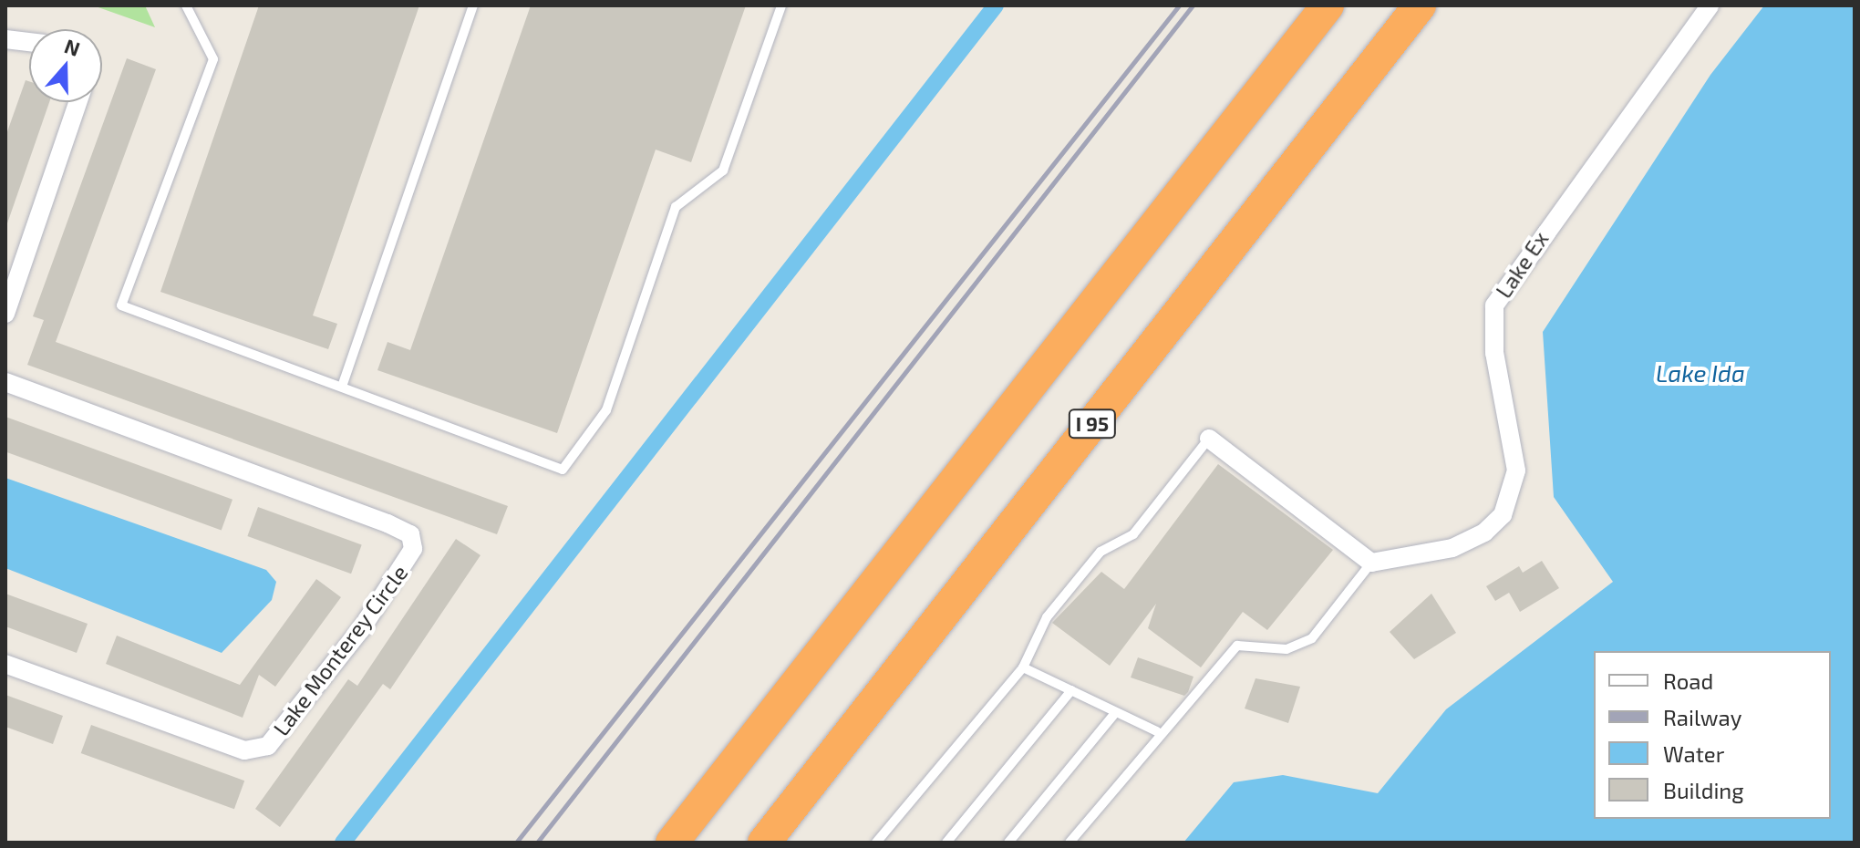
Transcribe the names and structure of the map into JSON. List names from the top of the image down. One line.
{"streets":{"highway":["I 95"],"street":["Lake Ex","Lake Monterey Circle"]},"water":["Lake Ida"],"legend":["Road","Railway","Water","Building"],"north":"top"}
